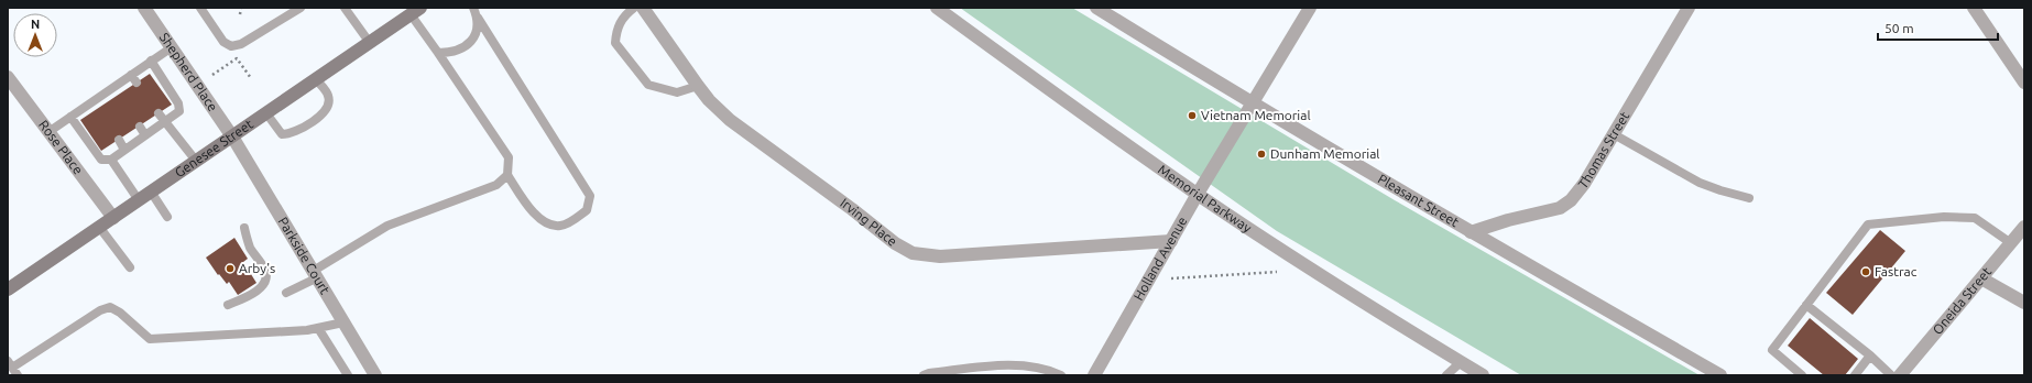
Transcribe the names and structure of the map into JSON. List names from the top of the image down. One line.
{"streets":{"main road":["Genesee Street"],"street":["Shepherd Place","Rose Place","Thomas Street","Memorial Parkway","Pleasant Street","Irving Place","Parkside Court","Holland Avenue","Oneida Street"]},"crossings":[["Shepherd Place","Genesee Street"],["Shepherd Place","Parkside Court"],["Rose Place","Genesee Street"],["Genesee Street","Parkside Court"],["Thomas Street","Pleasant Street"],["Memorial Parkway","Holland Avenue"],["Pleasant Street","Holland Avenue"],["Irving Place","Holland Avenue"]],"places":["Vietnam Memorial","Dunham Memorial","Arby's","Fastrac"],"scale_bar":"50 m","north":"top"}
